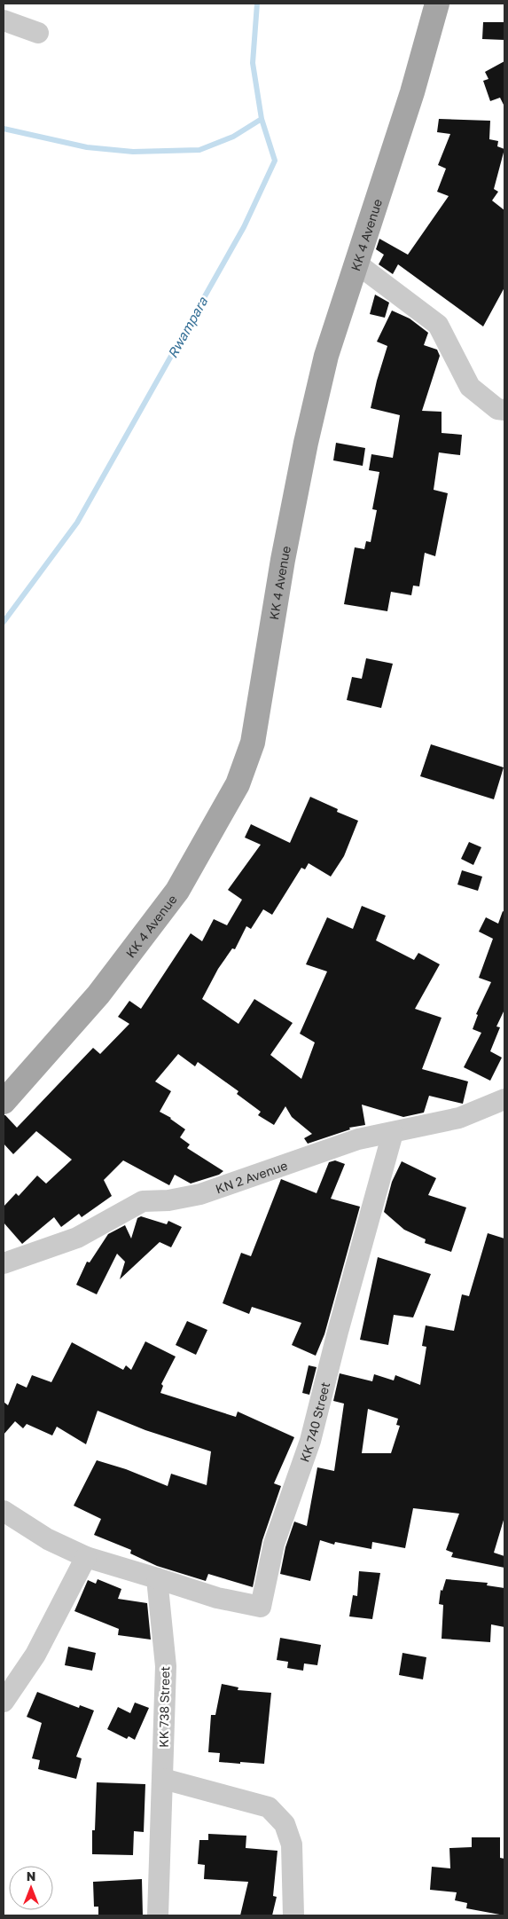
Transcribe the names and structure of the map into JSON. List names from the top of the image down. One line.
{"streets":{"main road":["KK 4 Avenue"],"street":["KN 2 Avenue","KK 740 Street","KK 738 Street"]},"crossings":[["KN 2 Avenue","KK 740 Street"],["KK 740 Street","KK 738 Street"]],"water":["Rwampara"],"north":"top"}
